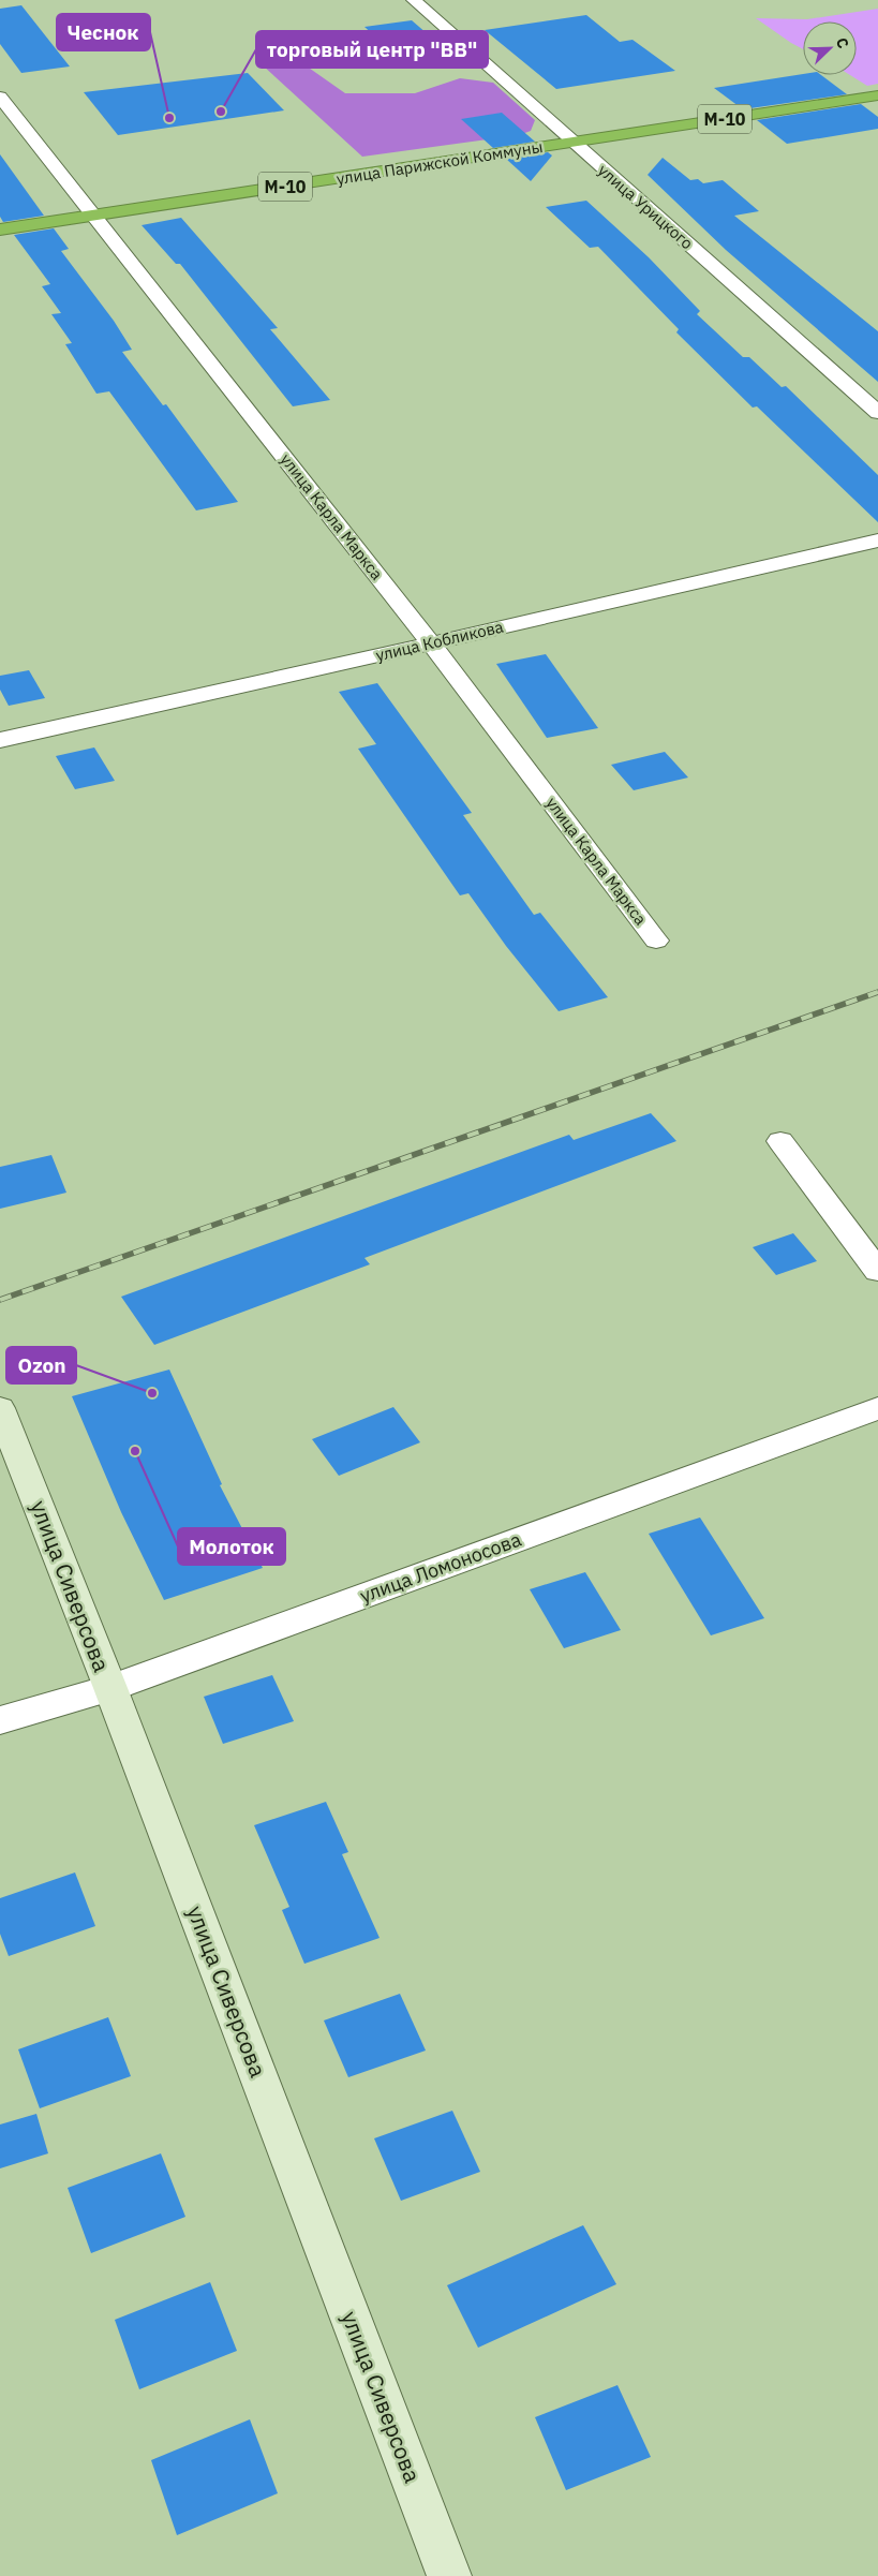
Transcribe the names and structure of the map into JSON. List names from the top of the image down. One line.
{"streets":{"highway":["М-10","улица Парижской Коммуны"],"street":["улица Урицкого","улица Карла Маркса","улица Кобликова","улица Ломоносова","улица Сиверсова"]},"crossings":[["улица Парижской Коммуны","улица Урицкого"],["улица Парижской Коммуны","улица Карла Маркса"],["улица Карла Маркса","улица Кобликова"],["улица Ломоносова","улица Сиверсова"]],"places":["торговый центр \"ВВ\"","Чеснок","Ozon","Молоток"],"north":"top right"}
